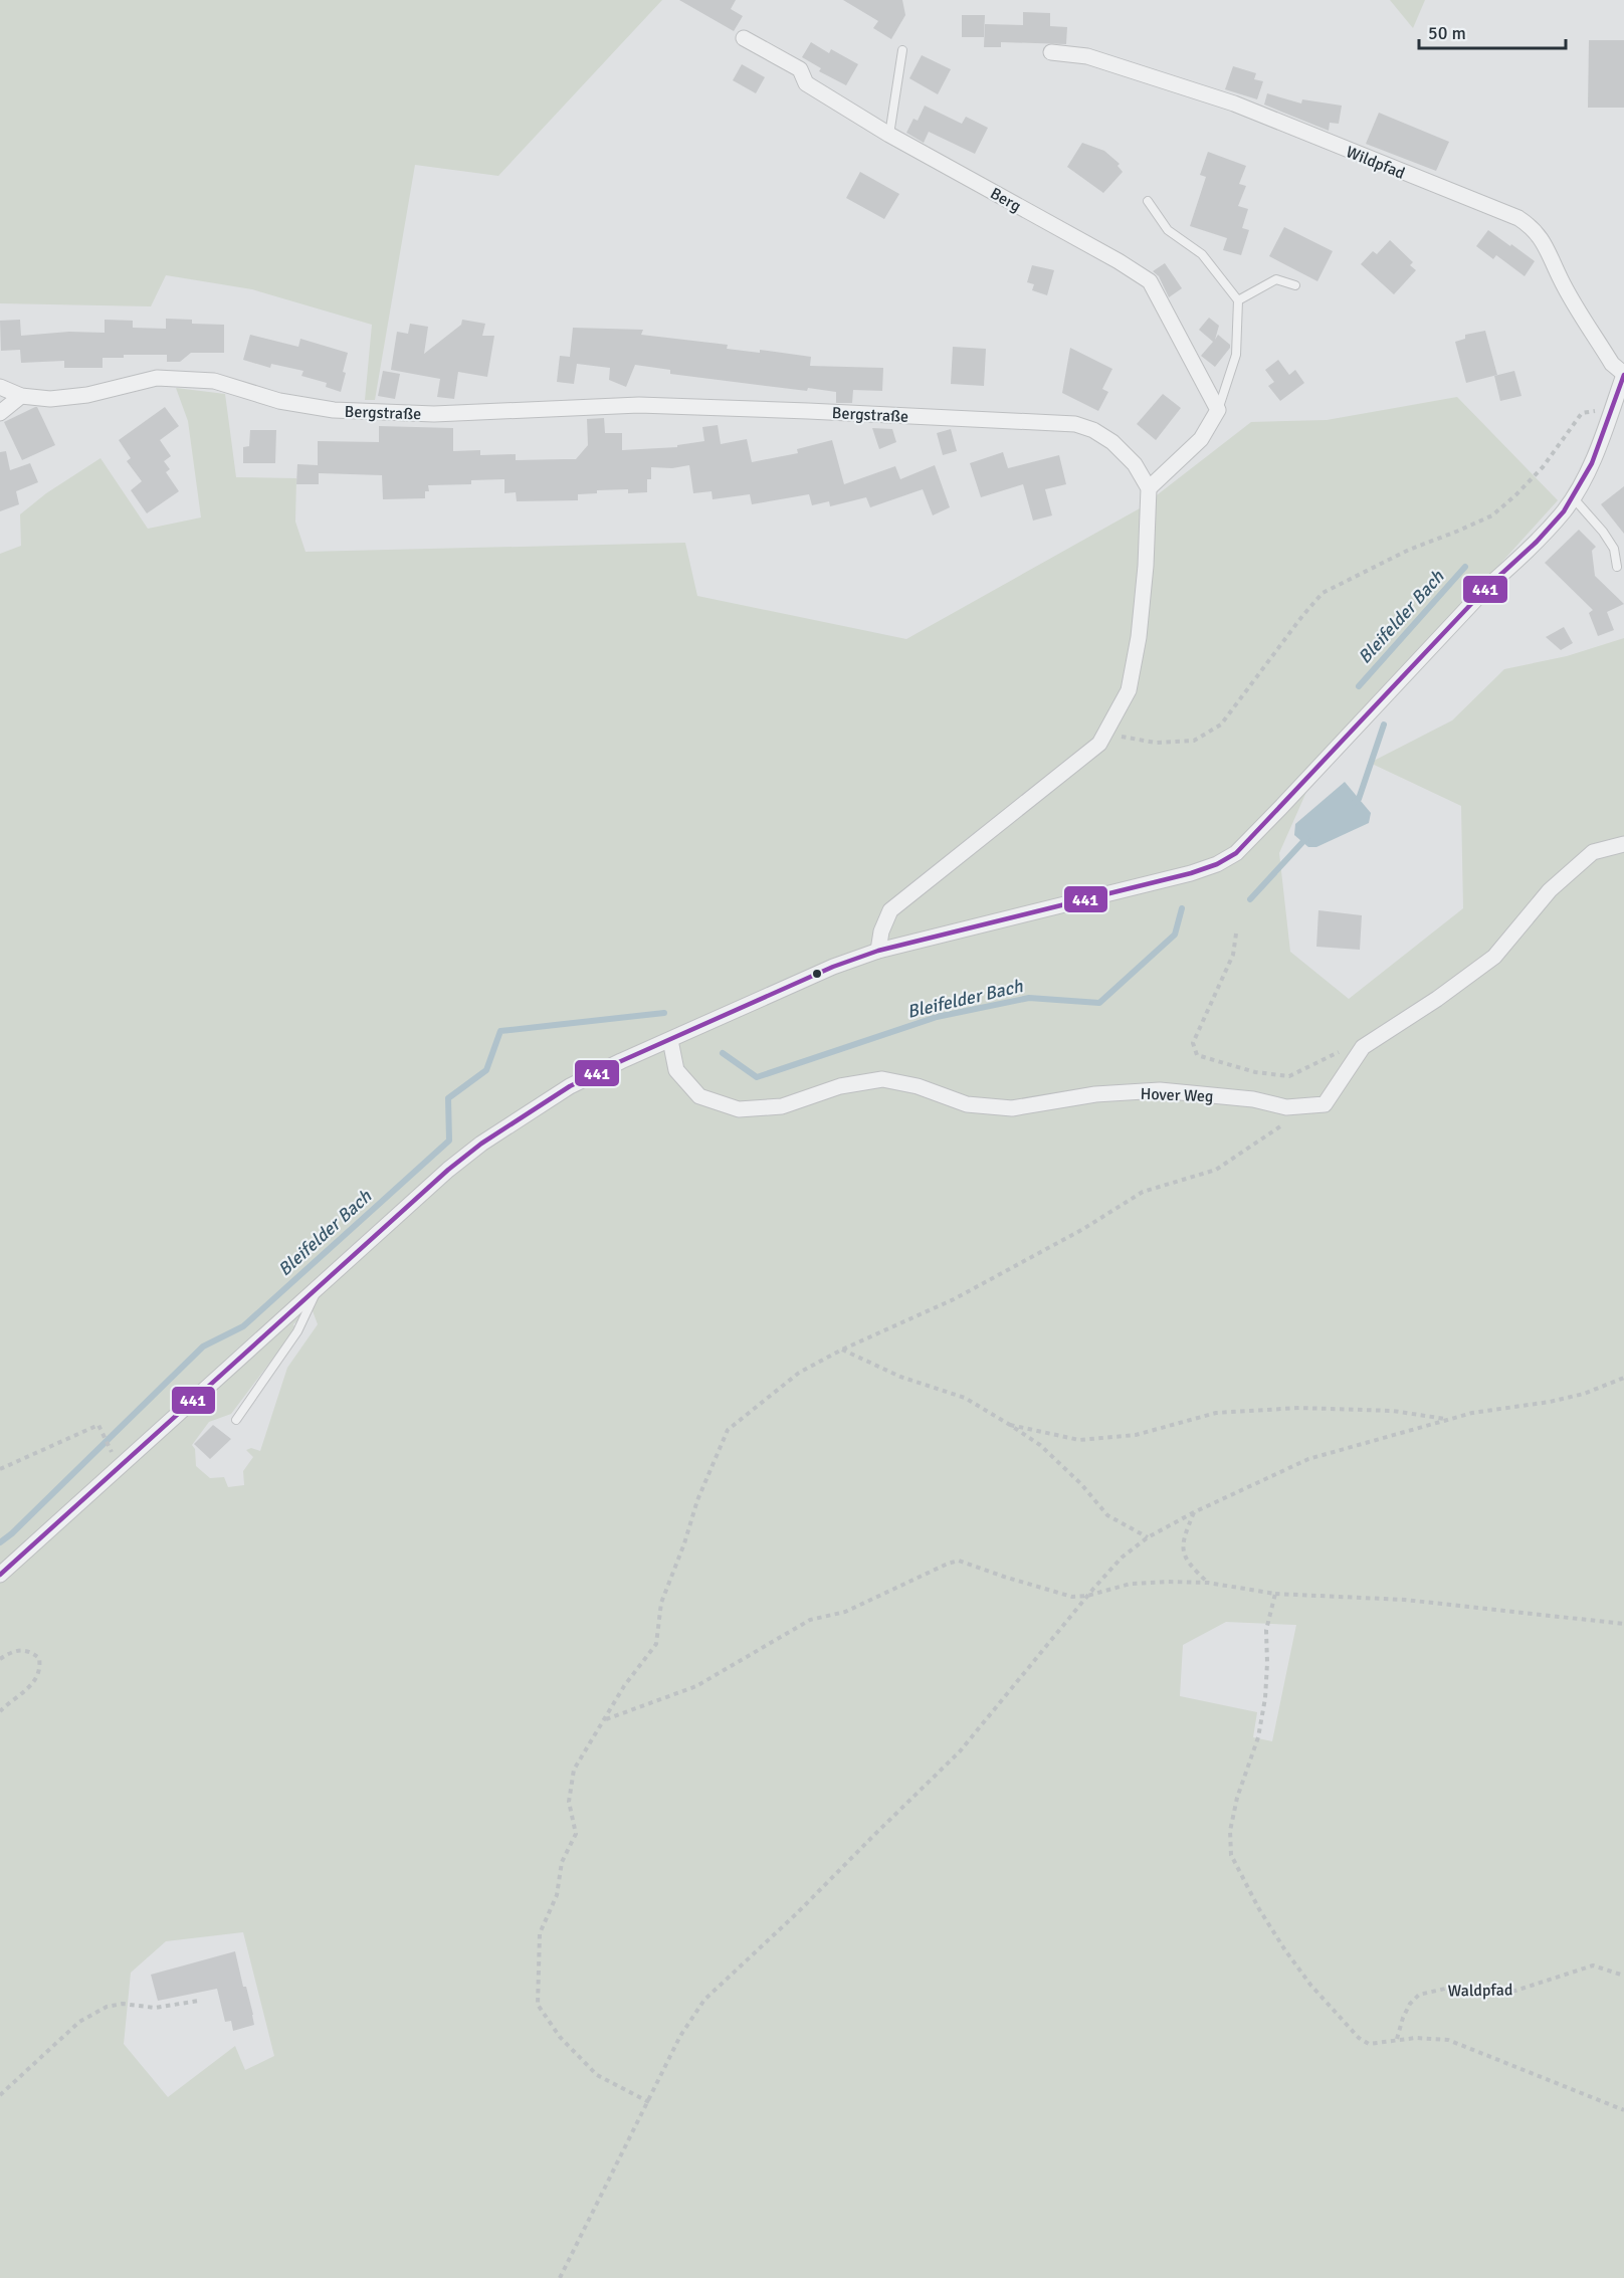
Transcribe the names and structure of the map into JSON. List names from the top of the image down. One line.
{"streets":{"street":["Wildpfad","Berg","Bergstraße","Hover Weg"],"path":["Waldpfad"]},"water":["Bleifelder Bach"],"lines":["transit line 441"],"scale_bar":"50 m"}
